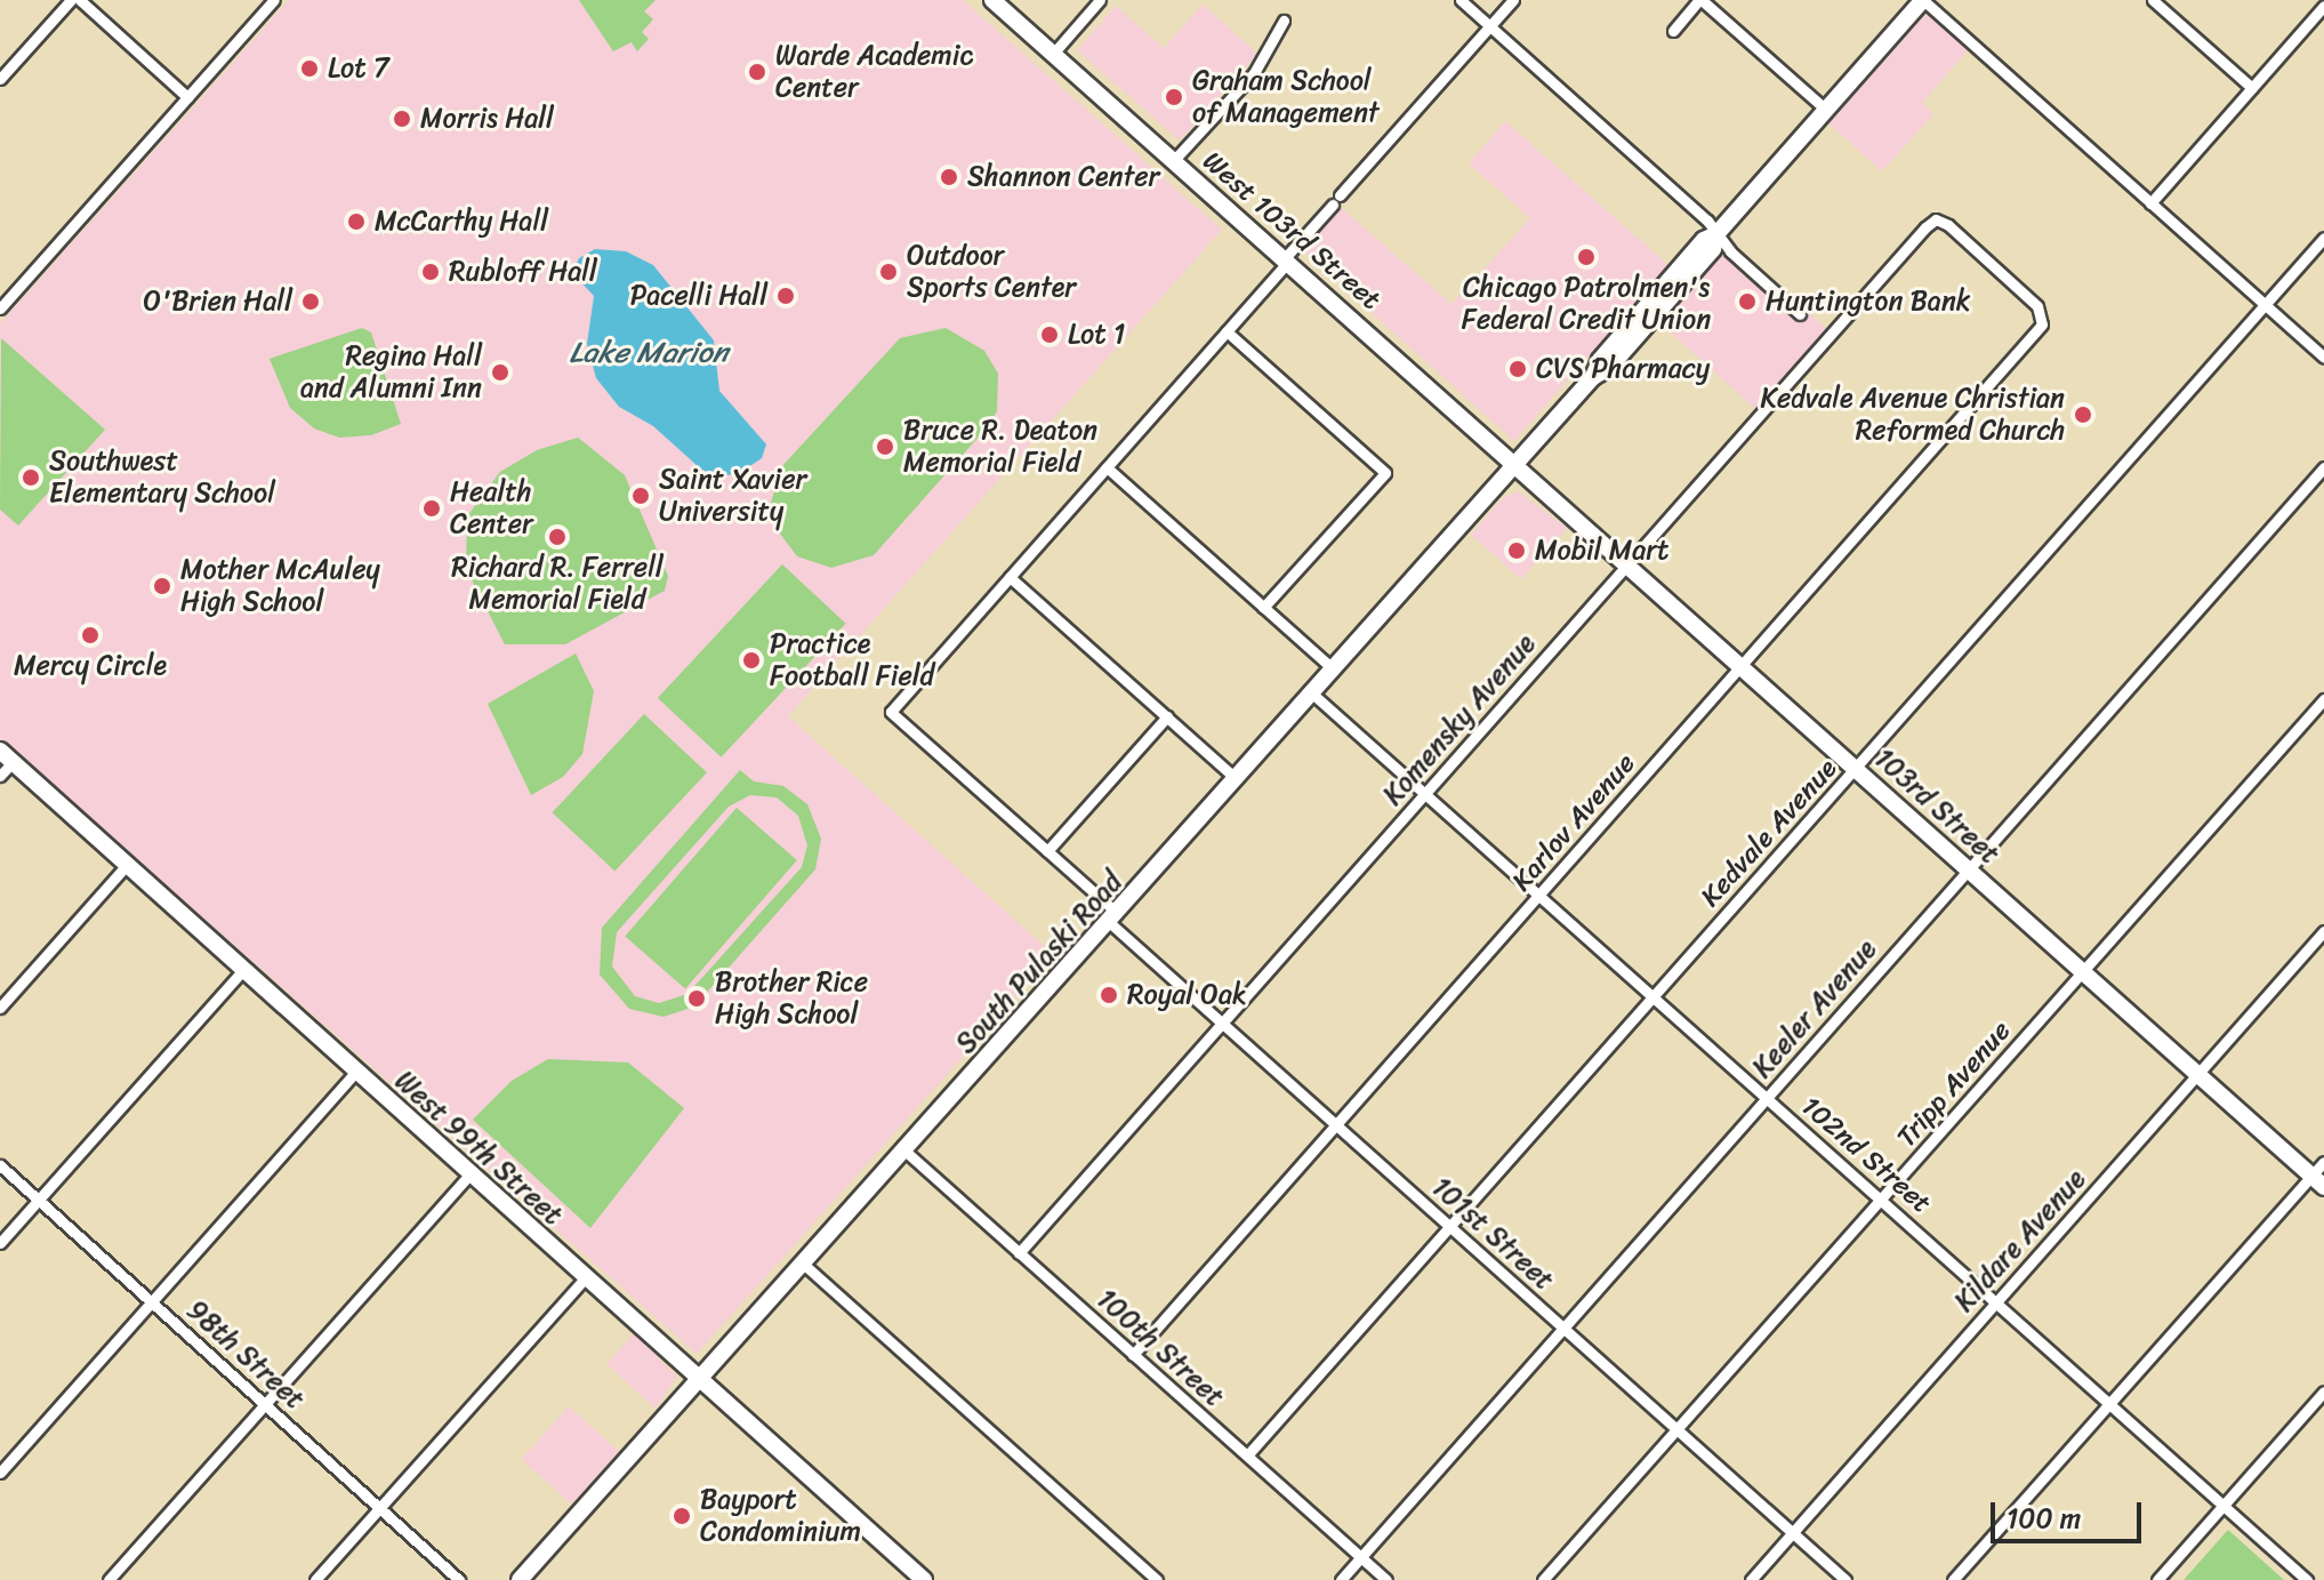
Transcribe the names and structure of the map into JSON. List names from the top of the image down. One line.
{"streets":{"main road":["West 103rd Street","103rd Street","South Pulaski Road","West 99th Street"],"street":["Komensky Avenue","Karlov Avenue","Kedvale Avenue","Keeler Avenue","Tripp Avenue","102nd Street","101st Street","Kildare Avenue","100th Street","98th Street"]},"crossings":[["West 103rd Street","103rd Street"],["West 103rd Street","South Pulaski Road"],["Komensky Avenue","103rd Street"],["Komensky Avenue","Karlov Avenue"],["Komensky Avenue","102nd Street"],["Komensky Avenue","101st Street"],["Komensky Avenue","100th Street"],["103rd Street","Karlov Avenue"],["103rd Street","Kedvale Avenue"],["103rd Street","South Pulaski Road"],["103rd Street","Keeler Avenue"],["103rd Street","Tripp Avenue"],["103rd Street","Kildare Avenue"],["Karlov Avenue","102nd Street"],["Karlov Avenue","101st Street"],["Karlov Avenue","100th Street"],["Kedvale Avenue","102nd Street"],["Kedvale Avenue","101st Street"],["Kedvale Avenue","100th Street"],["South Pulaski Road","West 99th Street"],["South Pulaski Road","102nd Street"],["South Pulaski Road","101st Street"],["South Pulaski Road","100th Street"],["Keeler Avenue","102nd Street"],["Keeler Avenue","101st Street"],["Keeler Avenue","100th Street"],["Tripp Avenue","102nd Street"],["Tripp Avenue","101st Street"],["102nd Street","Kildare Avenue"],["101st Street","Kildare Avenue"]],"water":["Lake Marion"],"places":["Lot 7","Warde Academic Center","Graham School of Management","Morris Hall","Shannon Center","McCarthy Hall","Chicago Patrolmen's Federal Credit Union","Rubloff Hall","Outdoor Sports Center","Pacelli Hall","O'Brien Hall","Huntington Bank","Lot 1","CVS Pharmacy","Regina Hall and Alumni Inn","Kedvale Avenue Christian Reformed Church","Bruce R. Deaton Memorial Field","Southwest Elementary School","Saint Xavier University","Health Center","Richard R. Ferrell Memorial Field","Mobil Mart","Mother McAuley High School","Mercy Circle","Practice Football Field","Royal Oak","Brother Rice High School","Bayport Condominium"],"scale_bar":"100 m"}
